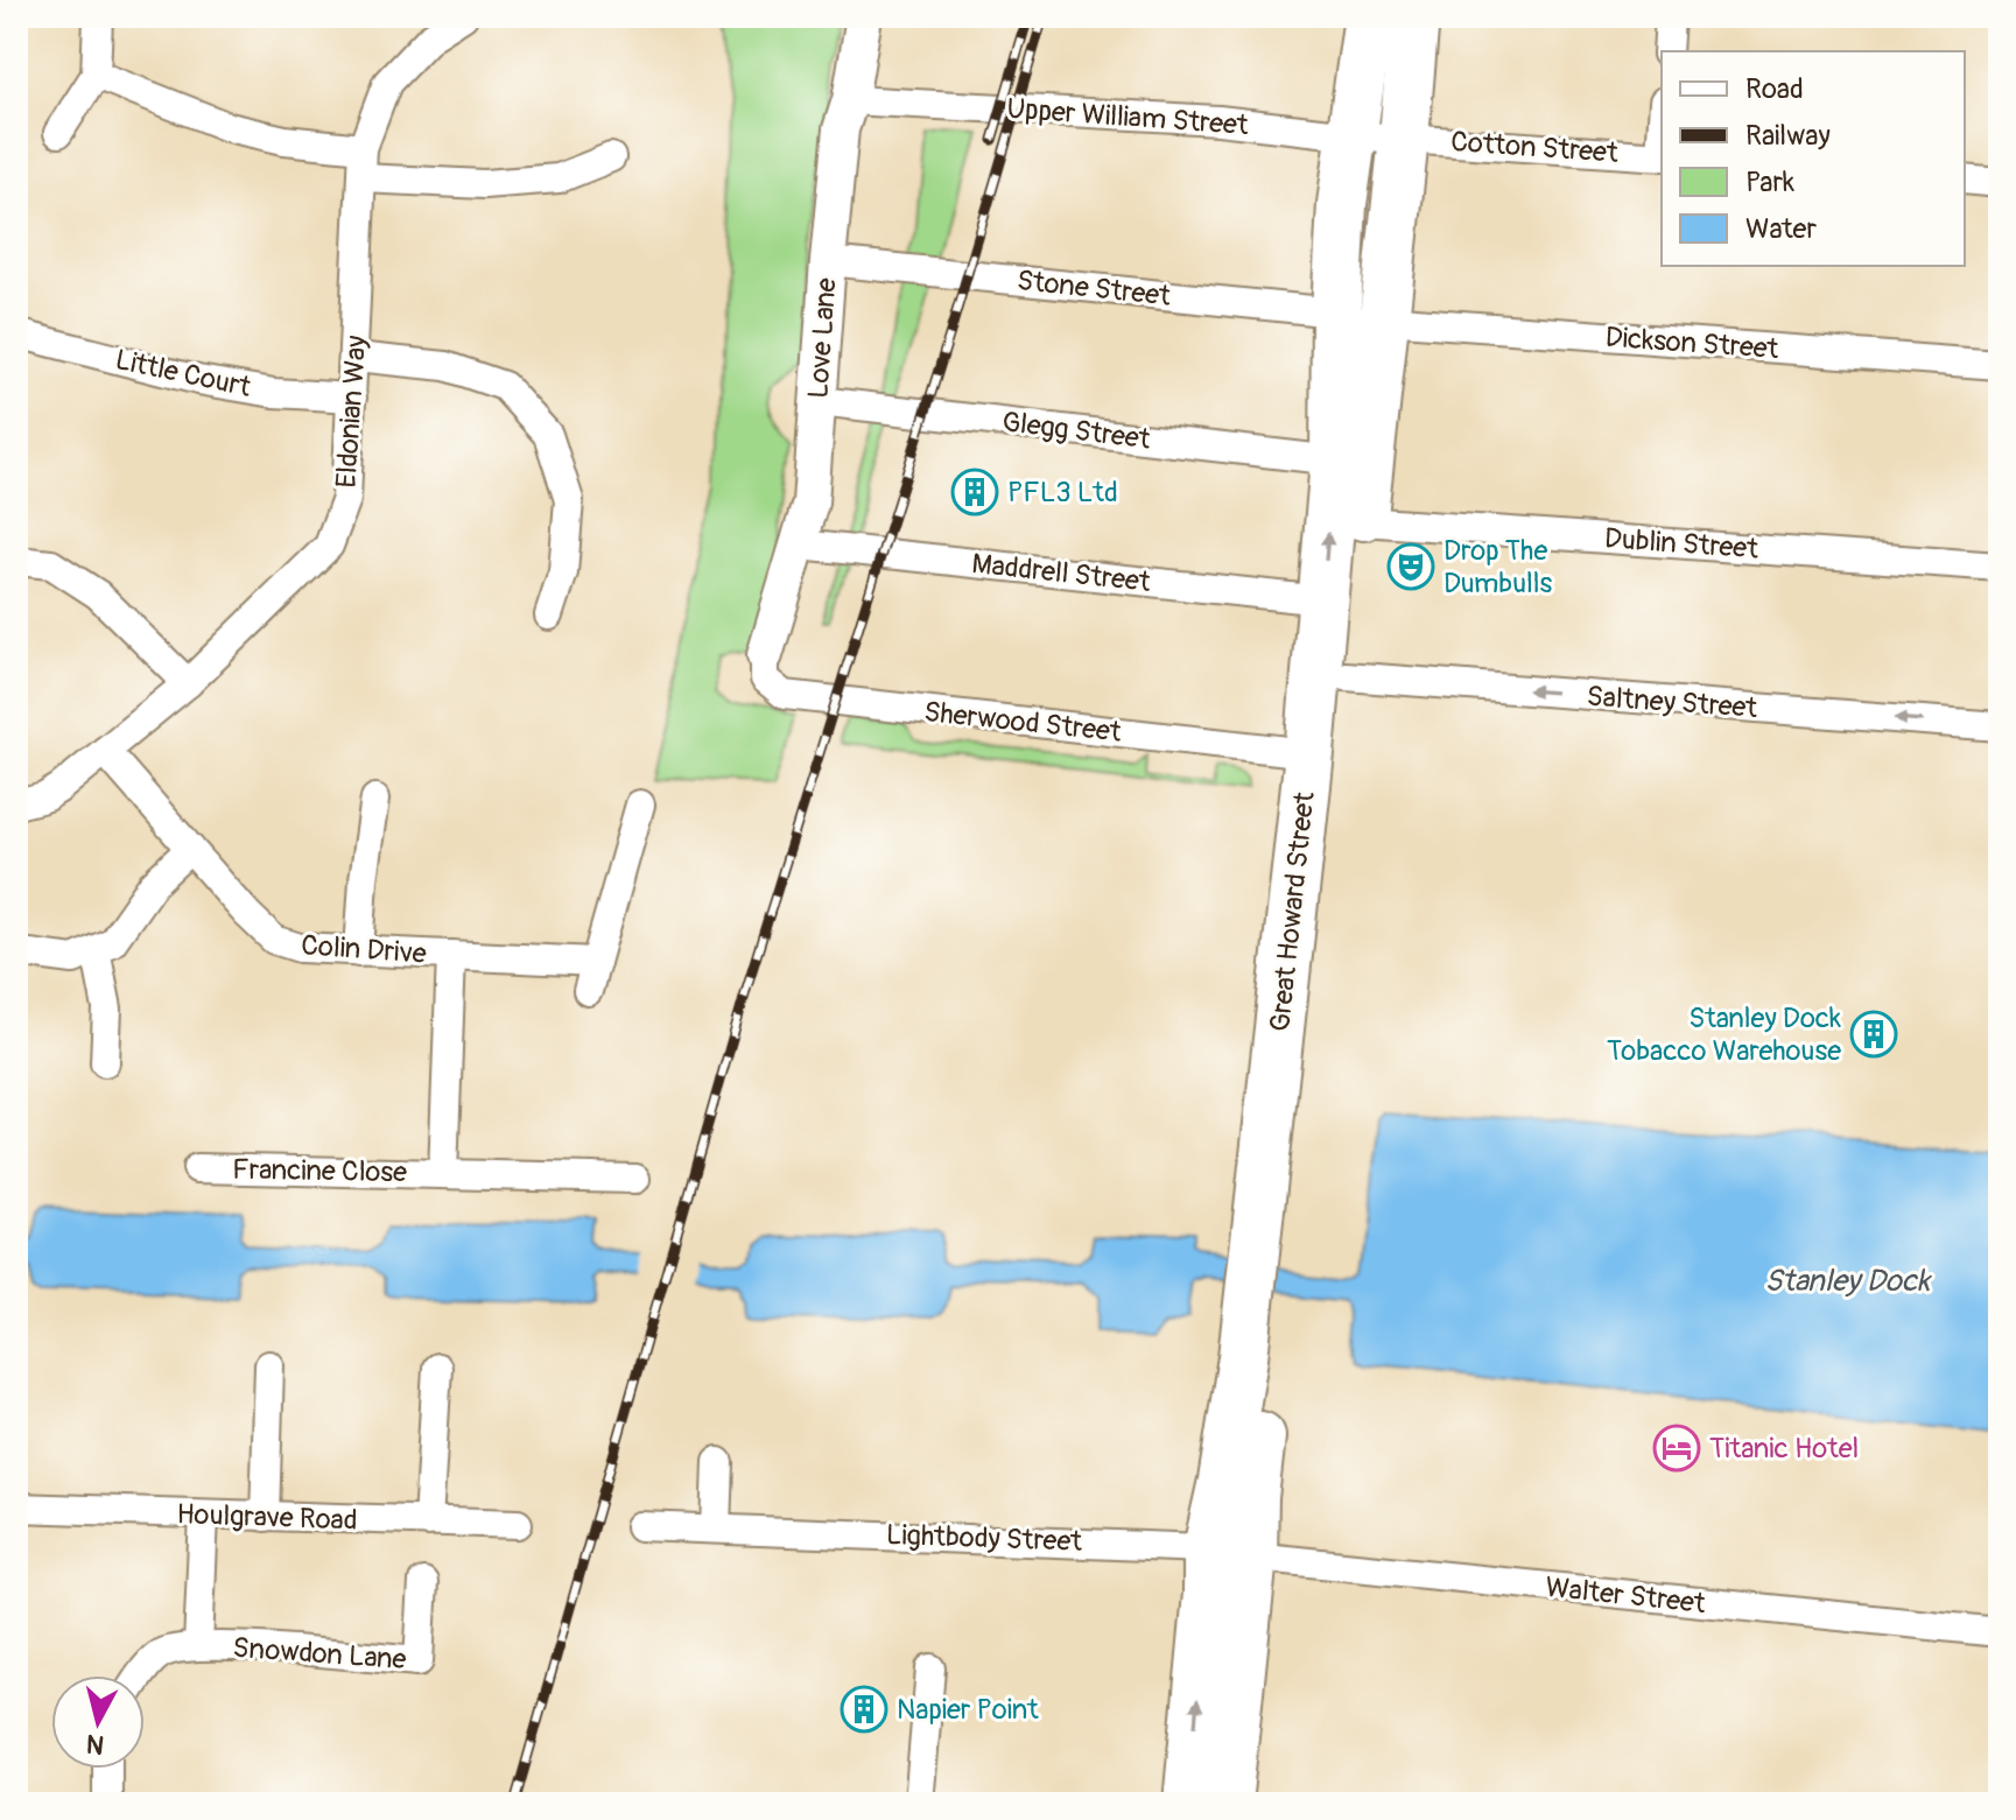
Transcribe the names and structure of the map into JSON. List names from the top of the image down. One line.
{"streets":{"highway":["Great Howard Street"],"street":["Upper William Street","Cotton Street","Stone Street","Love Lane","Dickson Street","Little Court","Eldonian Way","Glegg Street","Dublin Street","Maddrell Street","Saltney Street","Sherwood Street","Colin Drive","Francine Close","Houlgrave Road","Lightbody Street","Walter Street","Snowdon Lane"]},"crossings":[["Upper William Street","Cotton Street"],["Upper William Street","Love Lane"],["Upper William Street","Great Howard Street"],["Cotton Street","Great Howard Street"],["Stone Street","Love Lane"],["Stone Street","Dickson Street"],["Stone Street","Great Howard Street"],["Love Lane","Glegg Street"],["Love Lane","Maddrell Street"],["Love Lane","Sherwood Street"],["Dickson Street","Great Howard Street"],["Little Court","Eldonian Way"],["Eldonian Way","Colin Drive"],["Glegg Street","Great Howard Street"],["Dublin Street","Great Howard Street"],["Maddrell Street","Great Howard Street"],["Saltney Street","Great Howard Street"],["Sherwood Street","Great Howard Street"],["Great Howard Street","Lightbody Street"],["Great Howard Street","Walter Street"],["Colin Drive","Francine Close"],["Houlgrave Road","Snowdon Lane"],["Lightbody Street","Walter Street"]],"one_way":["Saltney Street"],"water":["Stanley Dock"],"places":{"building":["PFL3 Ltd","Stanley Dock Tobacco Warehouse","Napier Point"],"theatre":["Drop The Dumbulls"],"hotel":["Titanic Hotel"]},"legend":["Road","Railway","Park","Water"],"north":"bottom"}
